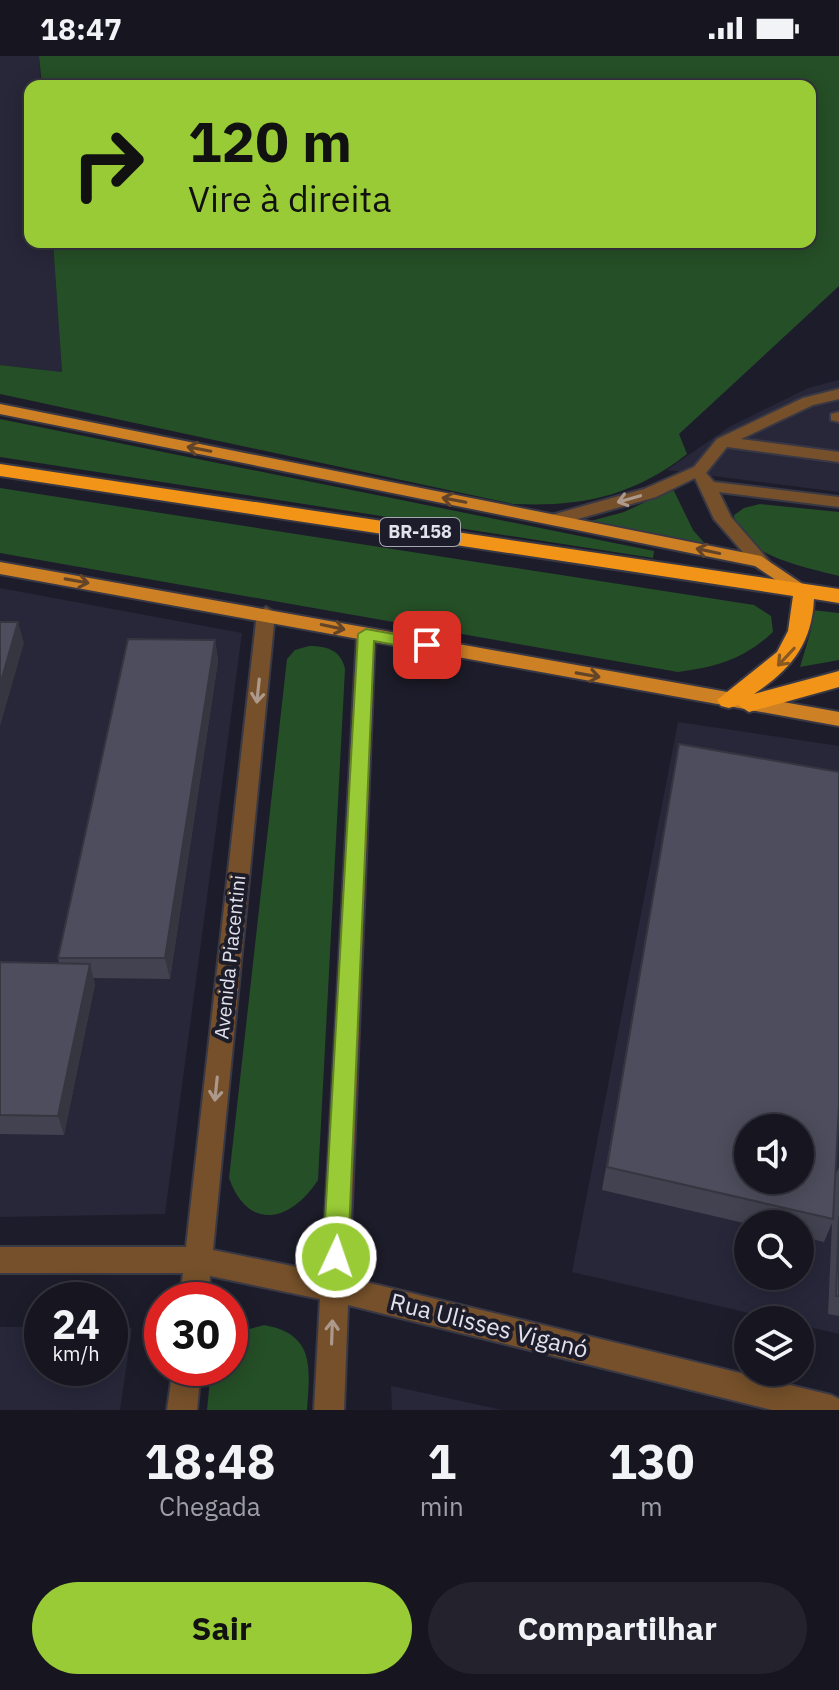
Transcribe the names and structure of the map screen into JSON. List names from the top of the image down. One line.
{"streets":{"highway":["BR-158"],"street":["Avenida Piacentini","Rua Ulisses Viganó"]},"crossings":[["Avenida Piacentini","Rua Ulisses Viganó"]],"page":{"status":"18:47","turn":["120 m","Vire à direita"],"speed":"24 km/h","limit":"30","eta":["18:48","Chegada","1","min","130","m"],"buttons":["Sair","Compartilhar"]}}
